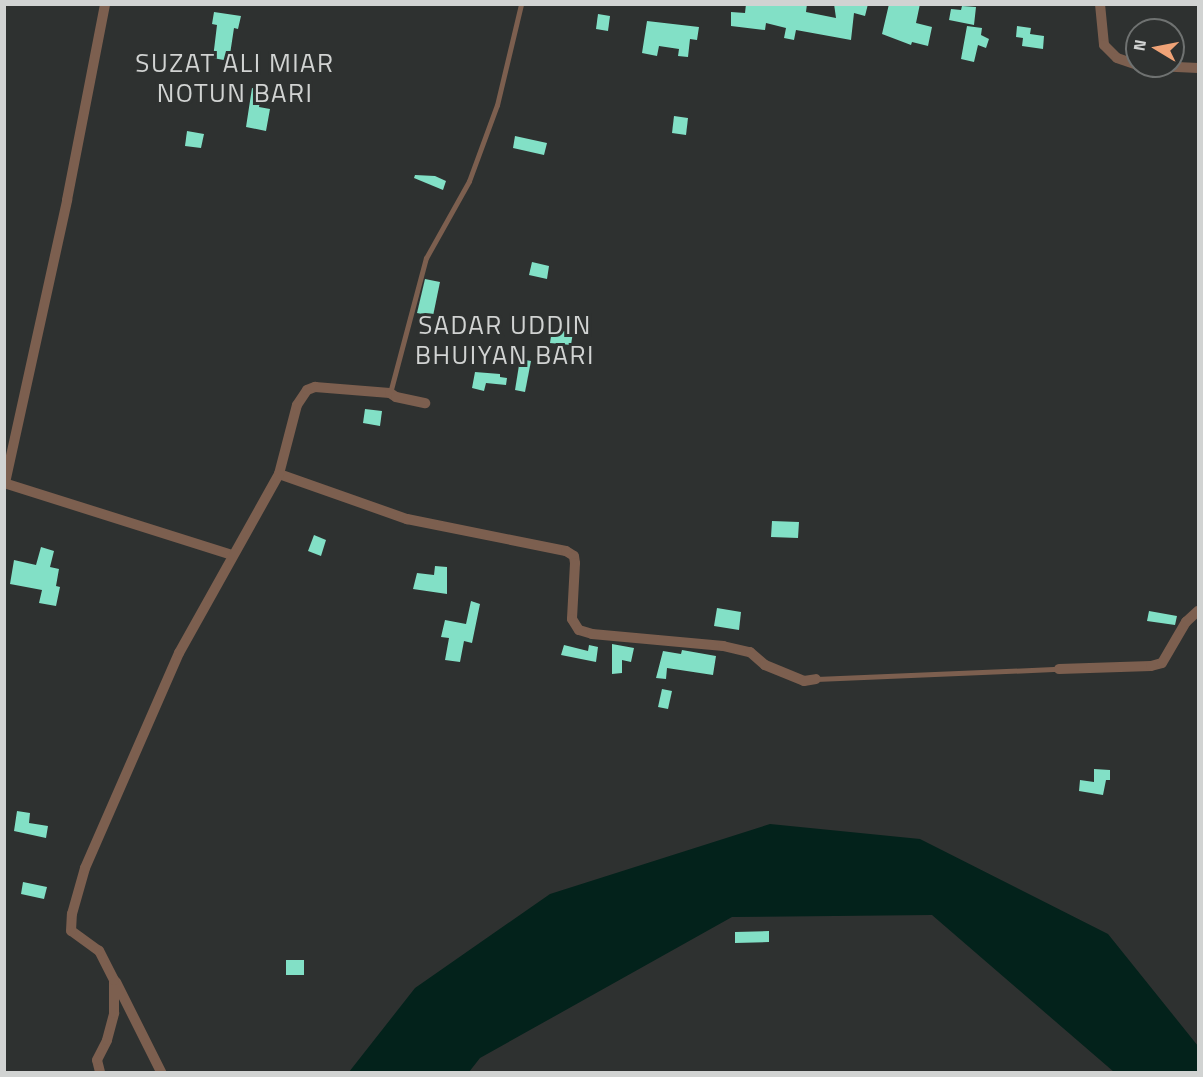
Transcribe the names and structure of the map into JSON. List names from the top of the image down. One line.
{"districts":["SUZAT ALI MIAR NOTUN BARI","SADAR UDDIN BHUIYAN BARI"],"north":"left"}
